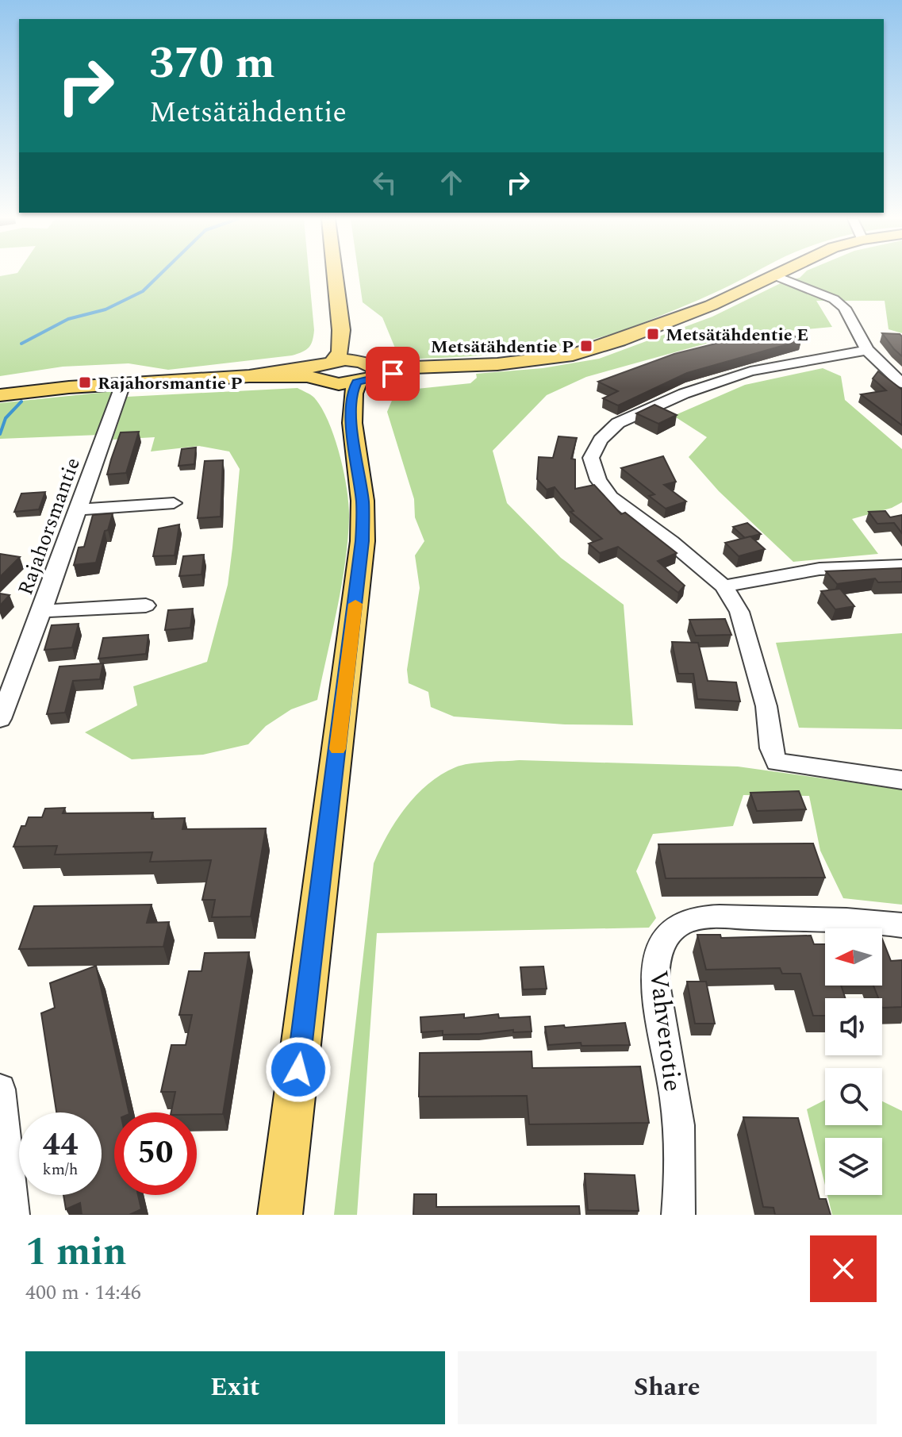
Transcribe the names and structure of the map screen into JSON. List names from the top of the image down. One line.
{"streets":{"street":["Rajahorsmantie","Vahverotie"]},"places":{"transit":["Metsätähdentie E","Metsätähdentie P","Rajahorsmantie P"]},"north":"left","page":{"turn":["370 m","Metsätähdentie"],"speed":"44 km/h","limit":"50","heading":["1 min","400 m · 14:46"],"buttons":["Exit","Share"]}}
